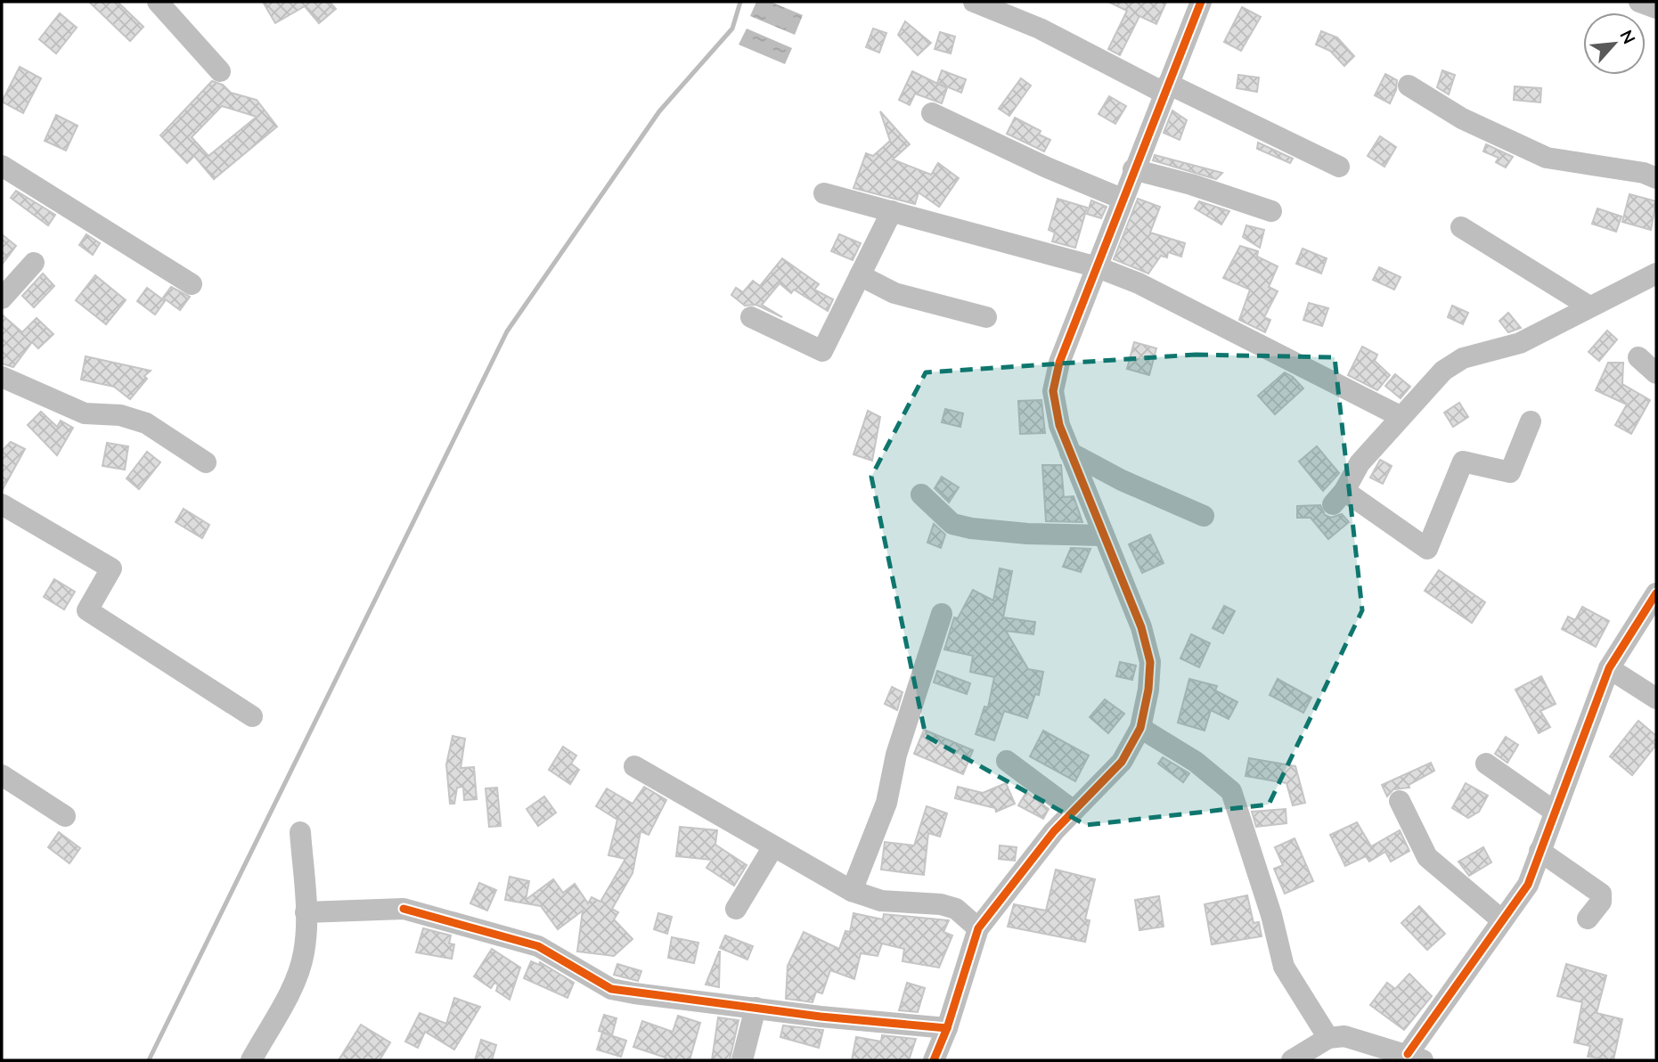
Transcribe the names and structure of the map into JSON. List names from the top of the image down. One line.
{"north":"top right"}
